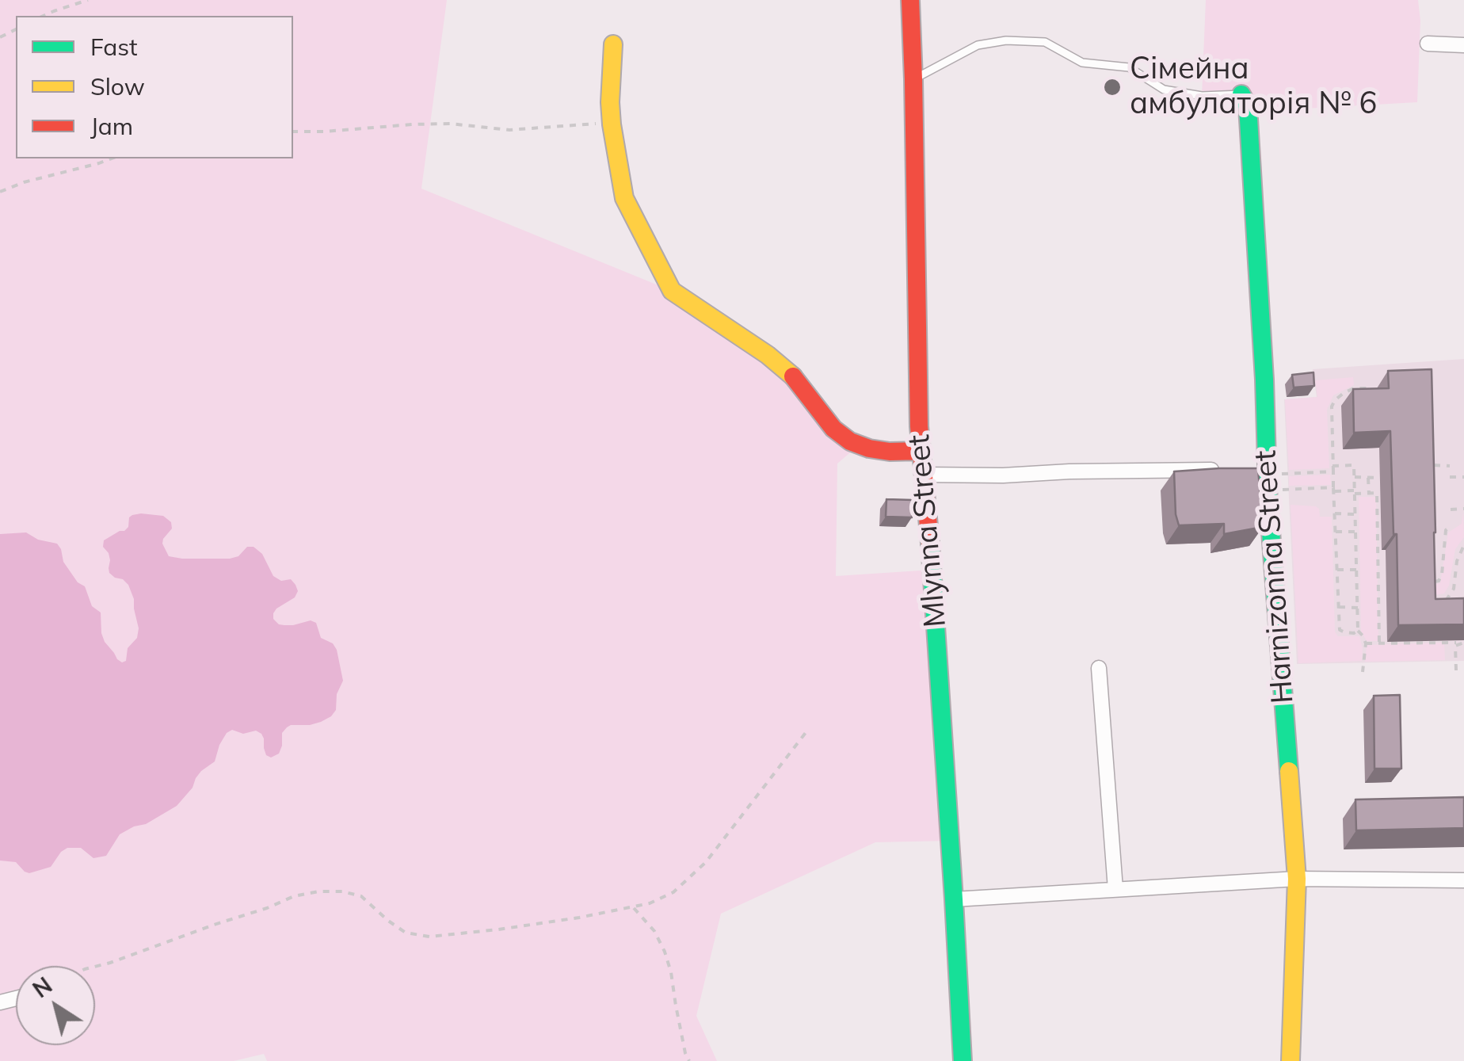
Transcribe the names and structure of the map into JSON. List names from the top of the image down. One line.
{"streets":{"street":["Mlynna Street","Harnizonna Street"]},"places":["Сімейна амбулаторія № 6"],"legend":["Fast","Slow","Jam"],"north":"top left"}
